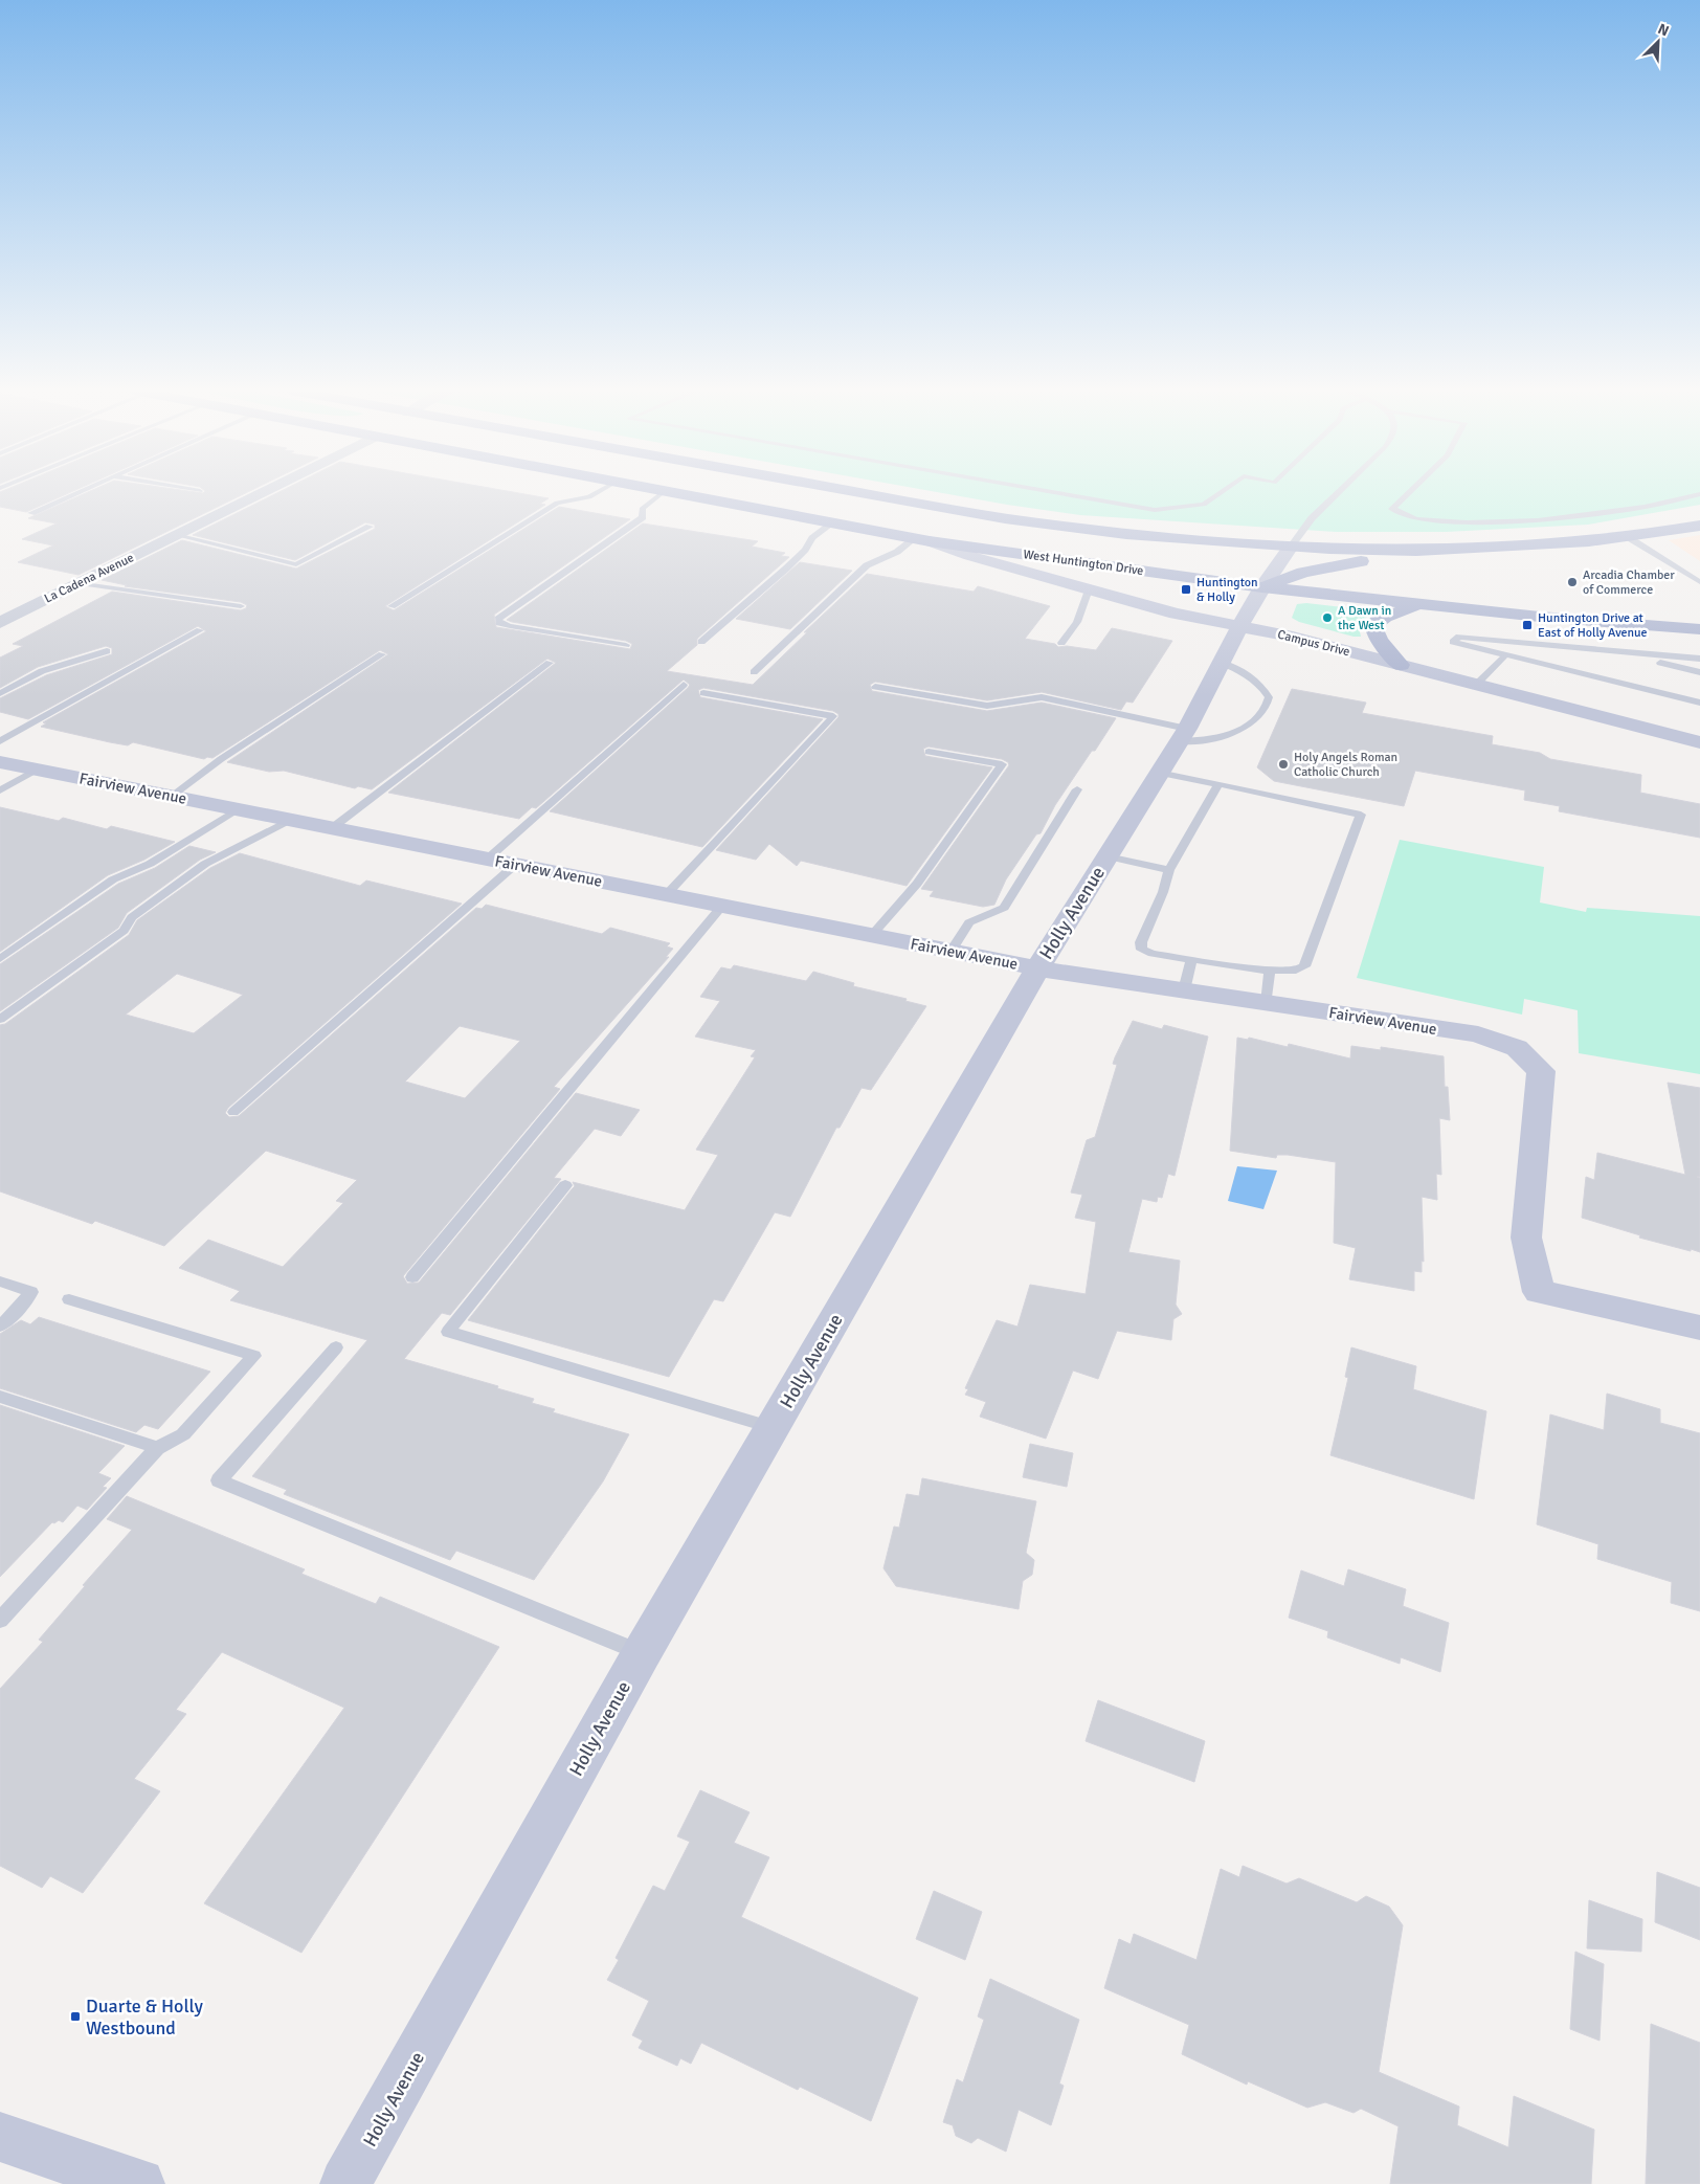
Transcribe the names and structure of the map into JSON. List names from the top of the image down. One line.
{"streets":{"main road":["West Huntington Drive"],"street":["La Cadena Avenue","Campus Drive","Fairview Avenue","Holly Avenue"]},"crossings":[["West Huntington Drive","Campus Drive"],["West Huntington Drive","Holly Avenue"],["Campus Drive","Holly Avenue"],["Fairview Avenue","Holly Avenue"]],"places":{"other":["Arcadia Chamber of Commerce","A Dawn in the West","Holy Angels Roman Catholic Church"],"transit":["Huntington & Holly","Huntington Drive at East of Holly Avenue","Duarte & Holly Westbound"]},"north":"top right"}
